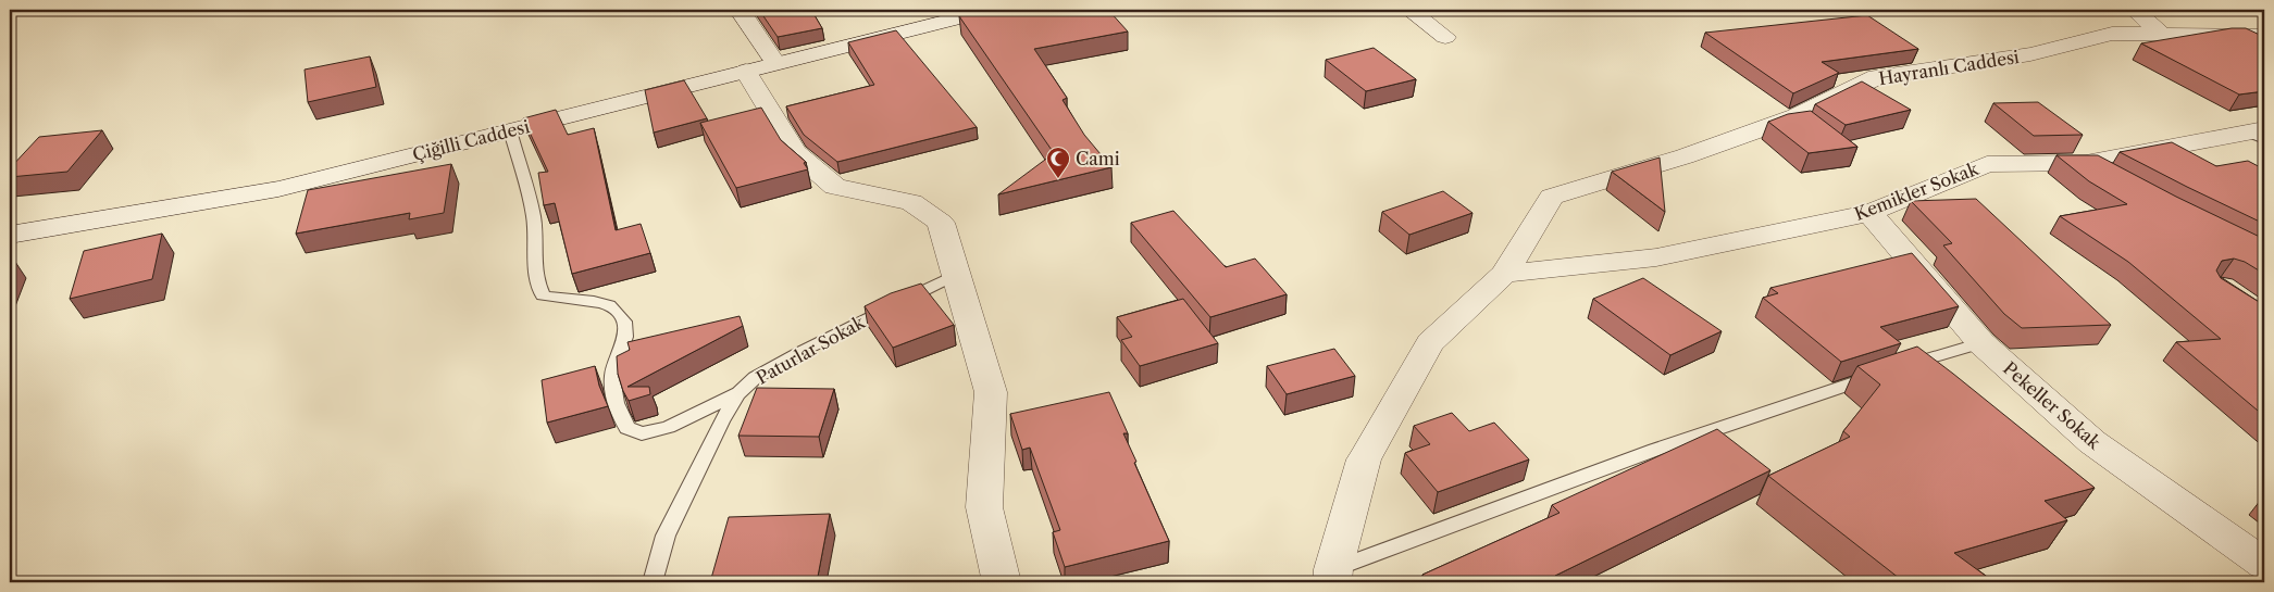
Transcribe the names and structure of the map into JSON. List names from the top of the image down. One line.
{"streets":{"street":["Hayranlı Caddesi","Çiğilli Caddesi","Kemikler Sokak","Pekeller Sokak"],"lane":["Paturlar Sokak"]},"crossings":[["Hayranlı Caddesi","Kemikler Sokak"],["Kemikler Sokak","Pekeller Sokak"]],"places":{"mosque":["Cami"]}}
